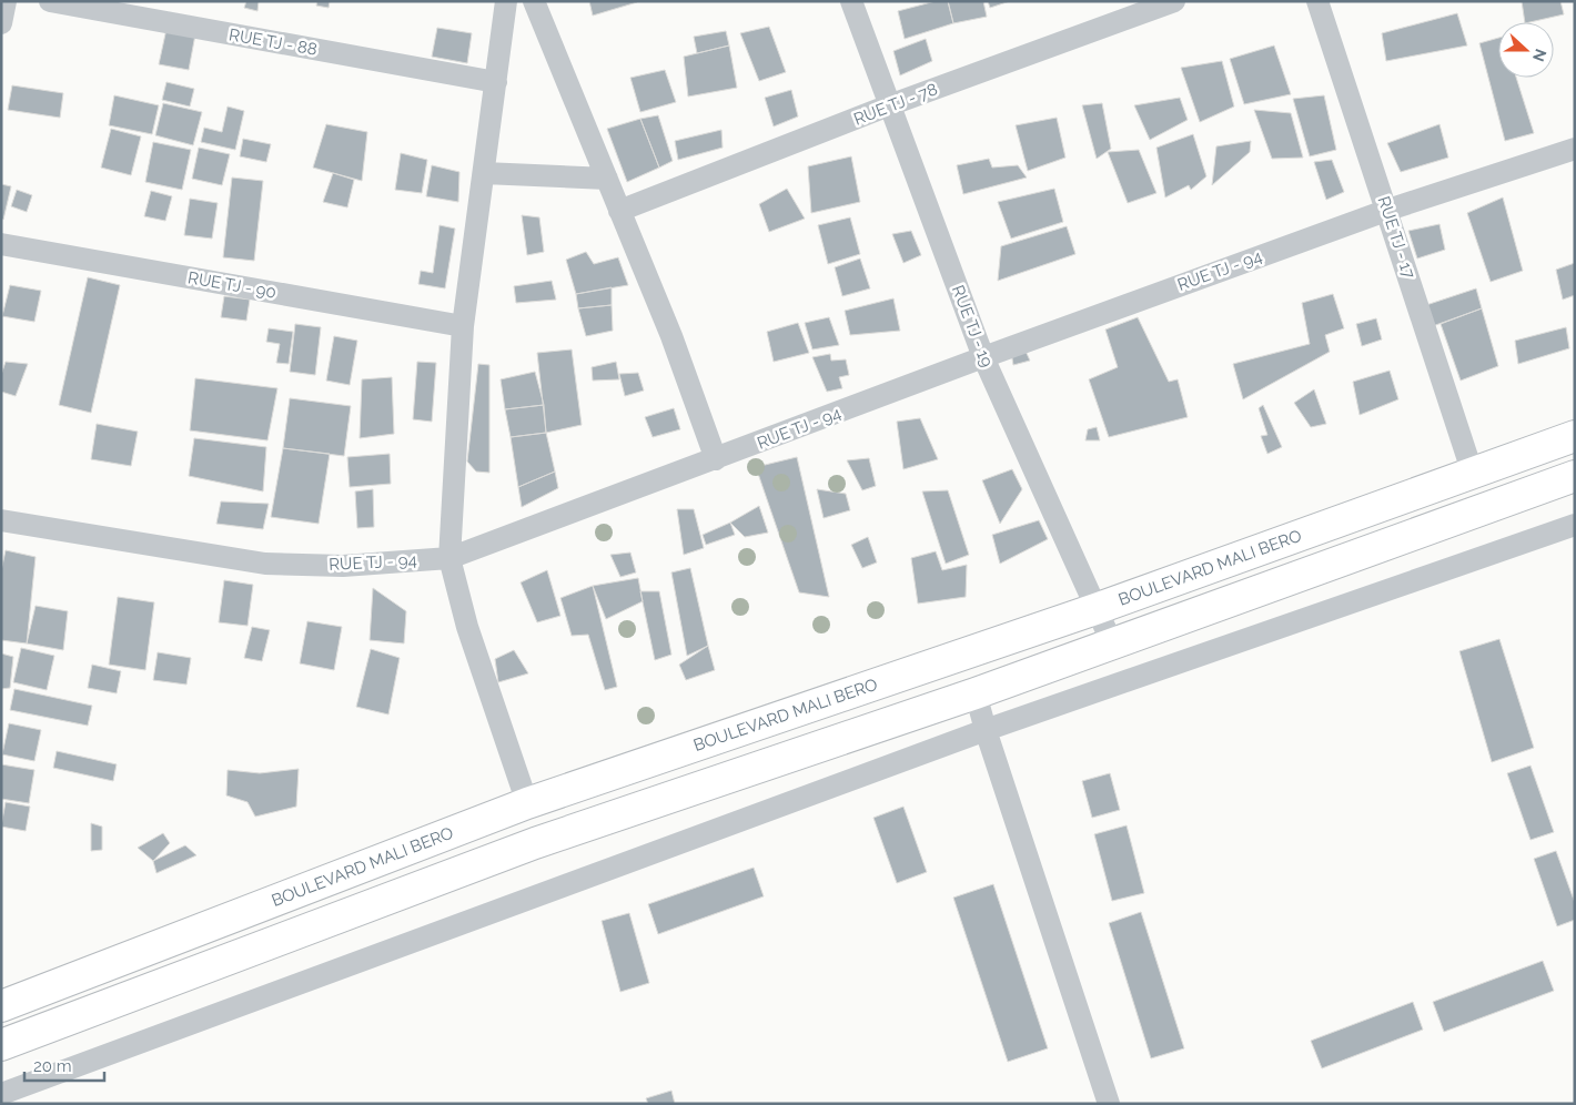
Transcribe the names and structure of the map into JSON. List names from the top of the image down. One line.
{"streets":{"main road":["BOULEVARD MALI BERO"],"street":["RUE TJ - 88","RUE TJ - 78","RUE TJ - 17","RUE TJ - 94","RUE TJ - 90","RUE TJ - 19"]},"crossings":[["RUE TJ - 78","RUE TJ - 19"],["RUE TJ - 17","RUE TJ - 94"],["RUE TJ - 17","BOULEVARD MALI BERO"],["RUE TJ - 94","RUE TJ - 19"],["RUE TJ - 19","BOULEVARD MALI BERO"]],"scale_bar":"20 m","north":"right"}
